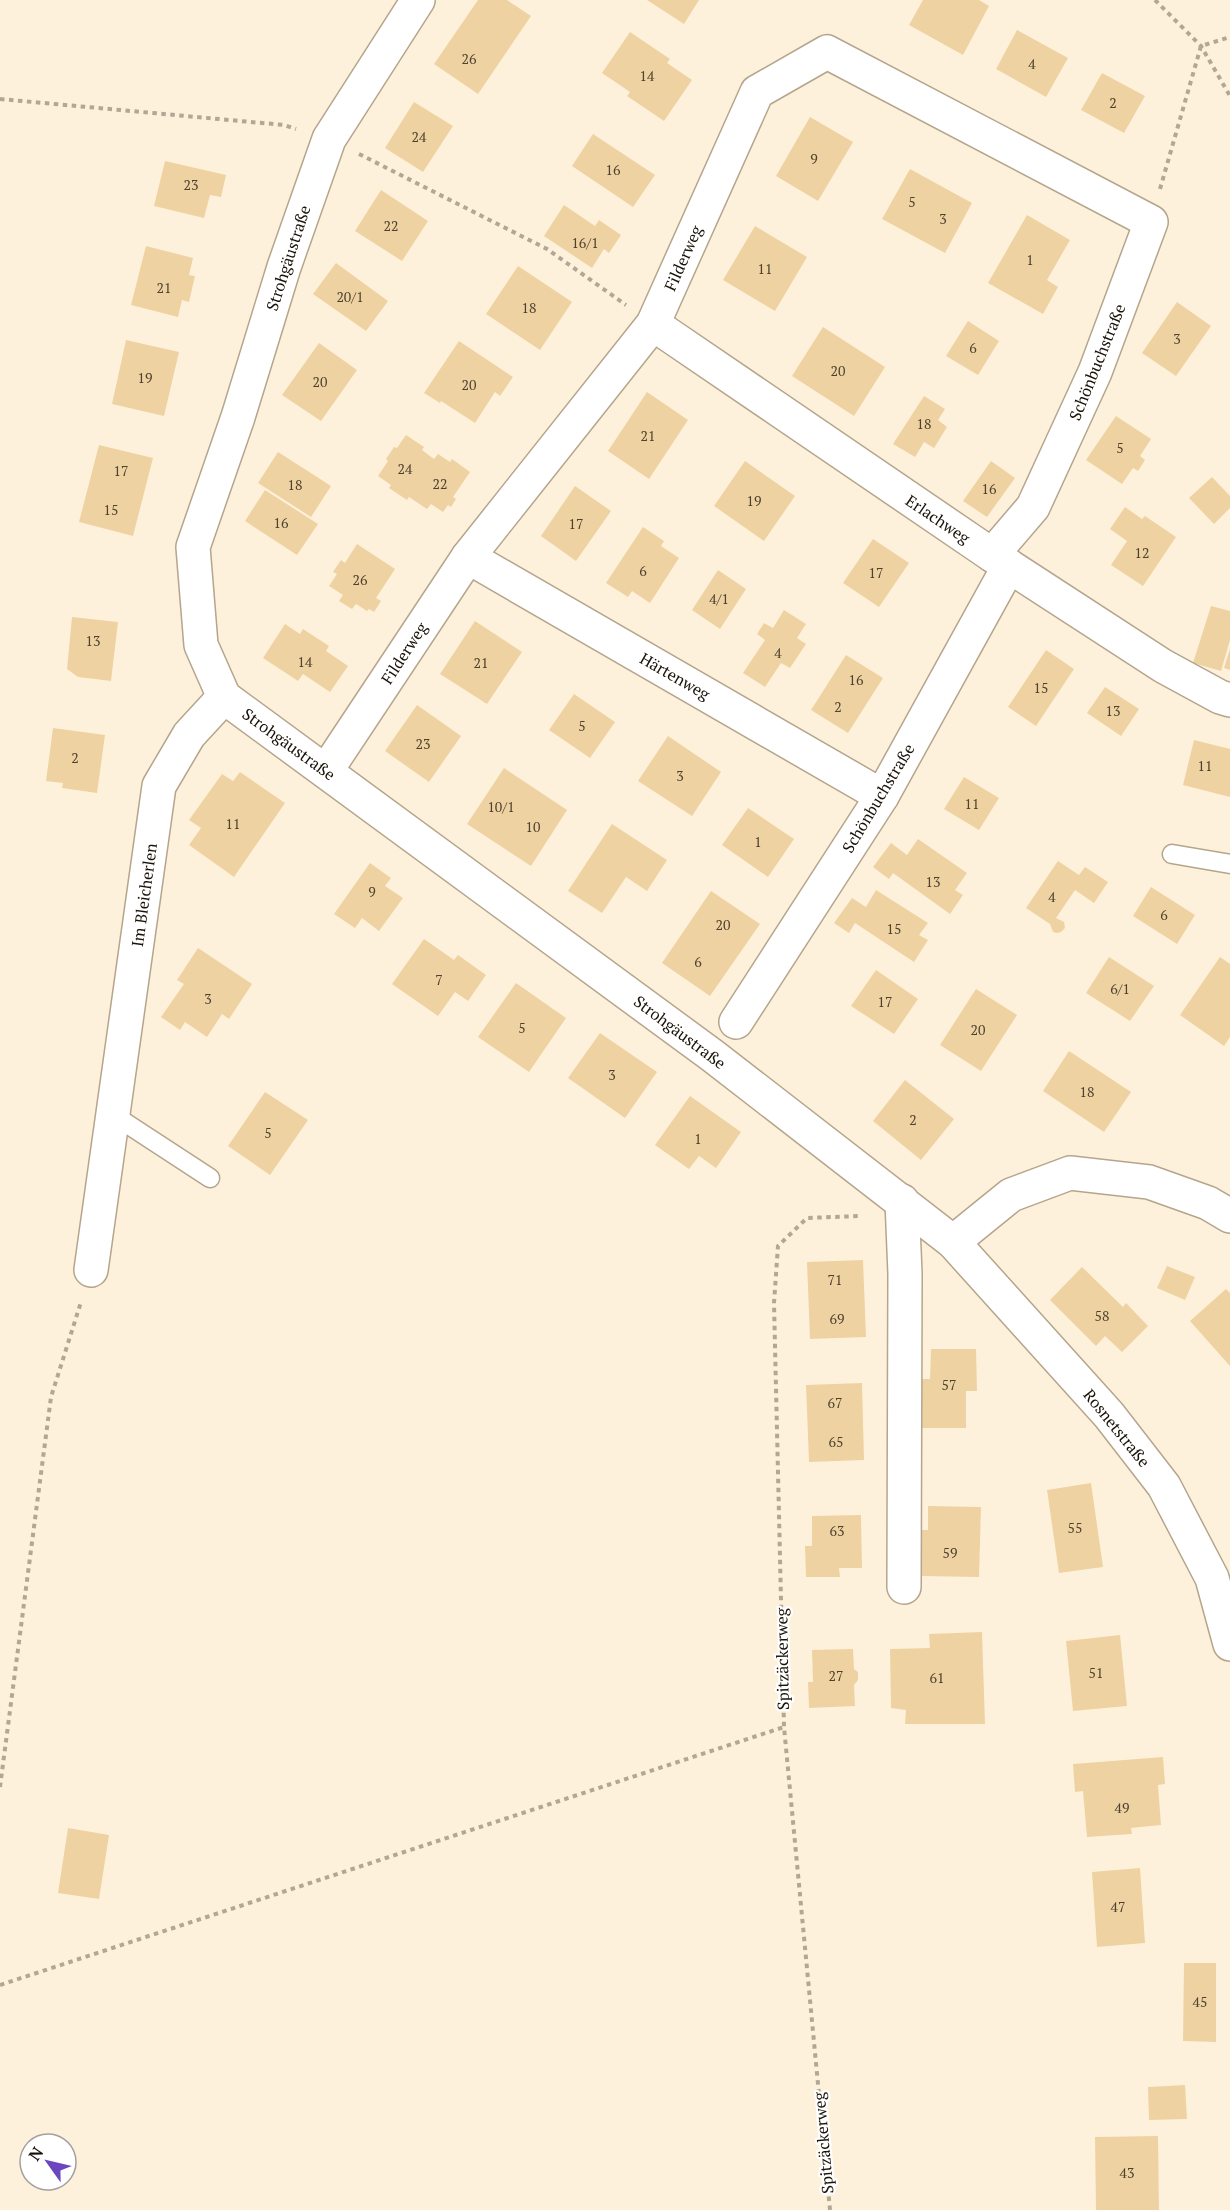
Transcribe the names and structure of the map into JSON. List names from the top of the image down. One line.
{"streets":{"street":["Strohgäustraße","Filderweg","Schönbuchstraße","Erlachweg","Härtenweg","Im Bleicherlen","Rosnetstraße"],"path":["Spitzäckerweg"]},"crossings":[["Strohgäustraße","Filderweg"],["Strohgäustraße","Im Bleicherlen"],["Strohgäustraße","Rosnetstraße"],["Strohgäustraße","Spitzäckerweg"],["Filderweg","Schönbuchstraße"],["Filderweg","Erlachweg"],["Filderweg","Härtenweg"],["Schönbuchstraße","Erlachweg"],["Schönbuchstraße","Härtenweg"]],"house_numbers":["26","4","14","2","24","9","16","23","5","3","22","16/1","1","11","21","20/1","18","3","6","20","19","20","20","18","21","5","24","17","22","18","16","19","15","16","17","12","6","17","26","4/1","13","4","14","21","16","15","2","13","5","23","2","11","3","11","10/1","11","10","1","13","9","4","6","20","15","6","7","6/1","3","17","5","20","3","18","2","5","1","71","58","69","57","67","65","55","63","59","51","27","61","49","47","45","43"],"north":"top left"}
